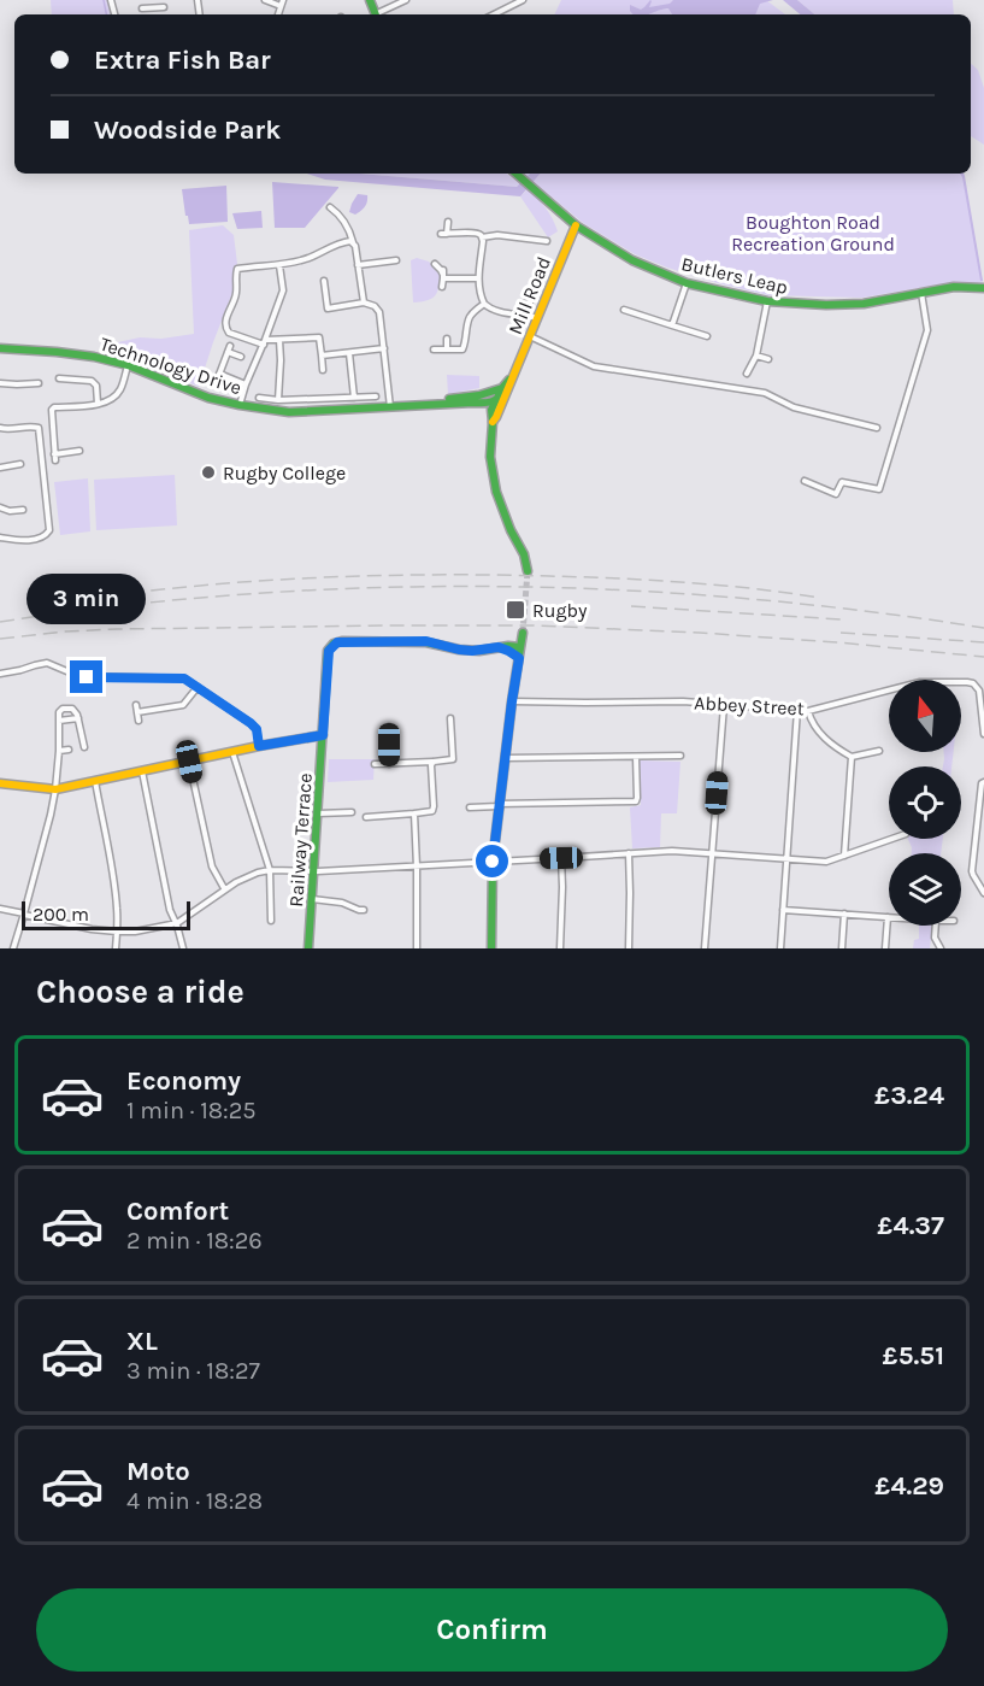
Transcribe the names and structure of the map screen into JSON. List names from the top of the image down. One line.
{"streets":{"street":["Butlers Leap","Mill Road","Technology Drive","Abbey Street","Railway Terrace"]},"crossings":[["Butlers Leap","Mill Road"],["Mill Road","Technology Drive"]],"parks":["Boughton Road Recreation Ground"],"places":{"other":["Rugby College"],"transit":["Rugby"]},"scale_bar":"200 m","north":"top","page":{"banner":["Extra Fish Bar","Woodside Park"],"bubble":"3 min","scale":"200 m","heading":"Choose a ride","list":[{"name":"Economy","note":"1 min · 18:25","value":"£3.24"},{"name":"Comfort","note":"2 min · 18:26","value":"£4.37"},{"name":"XL","note":"3 min · 18:27","value":"£5.51"},{"name":"Moto","note":"4 min · 18:28","value":"£4.29"}],"buttons":"Confirm"}}
